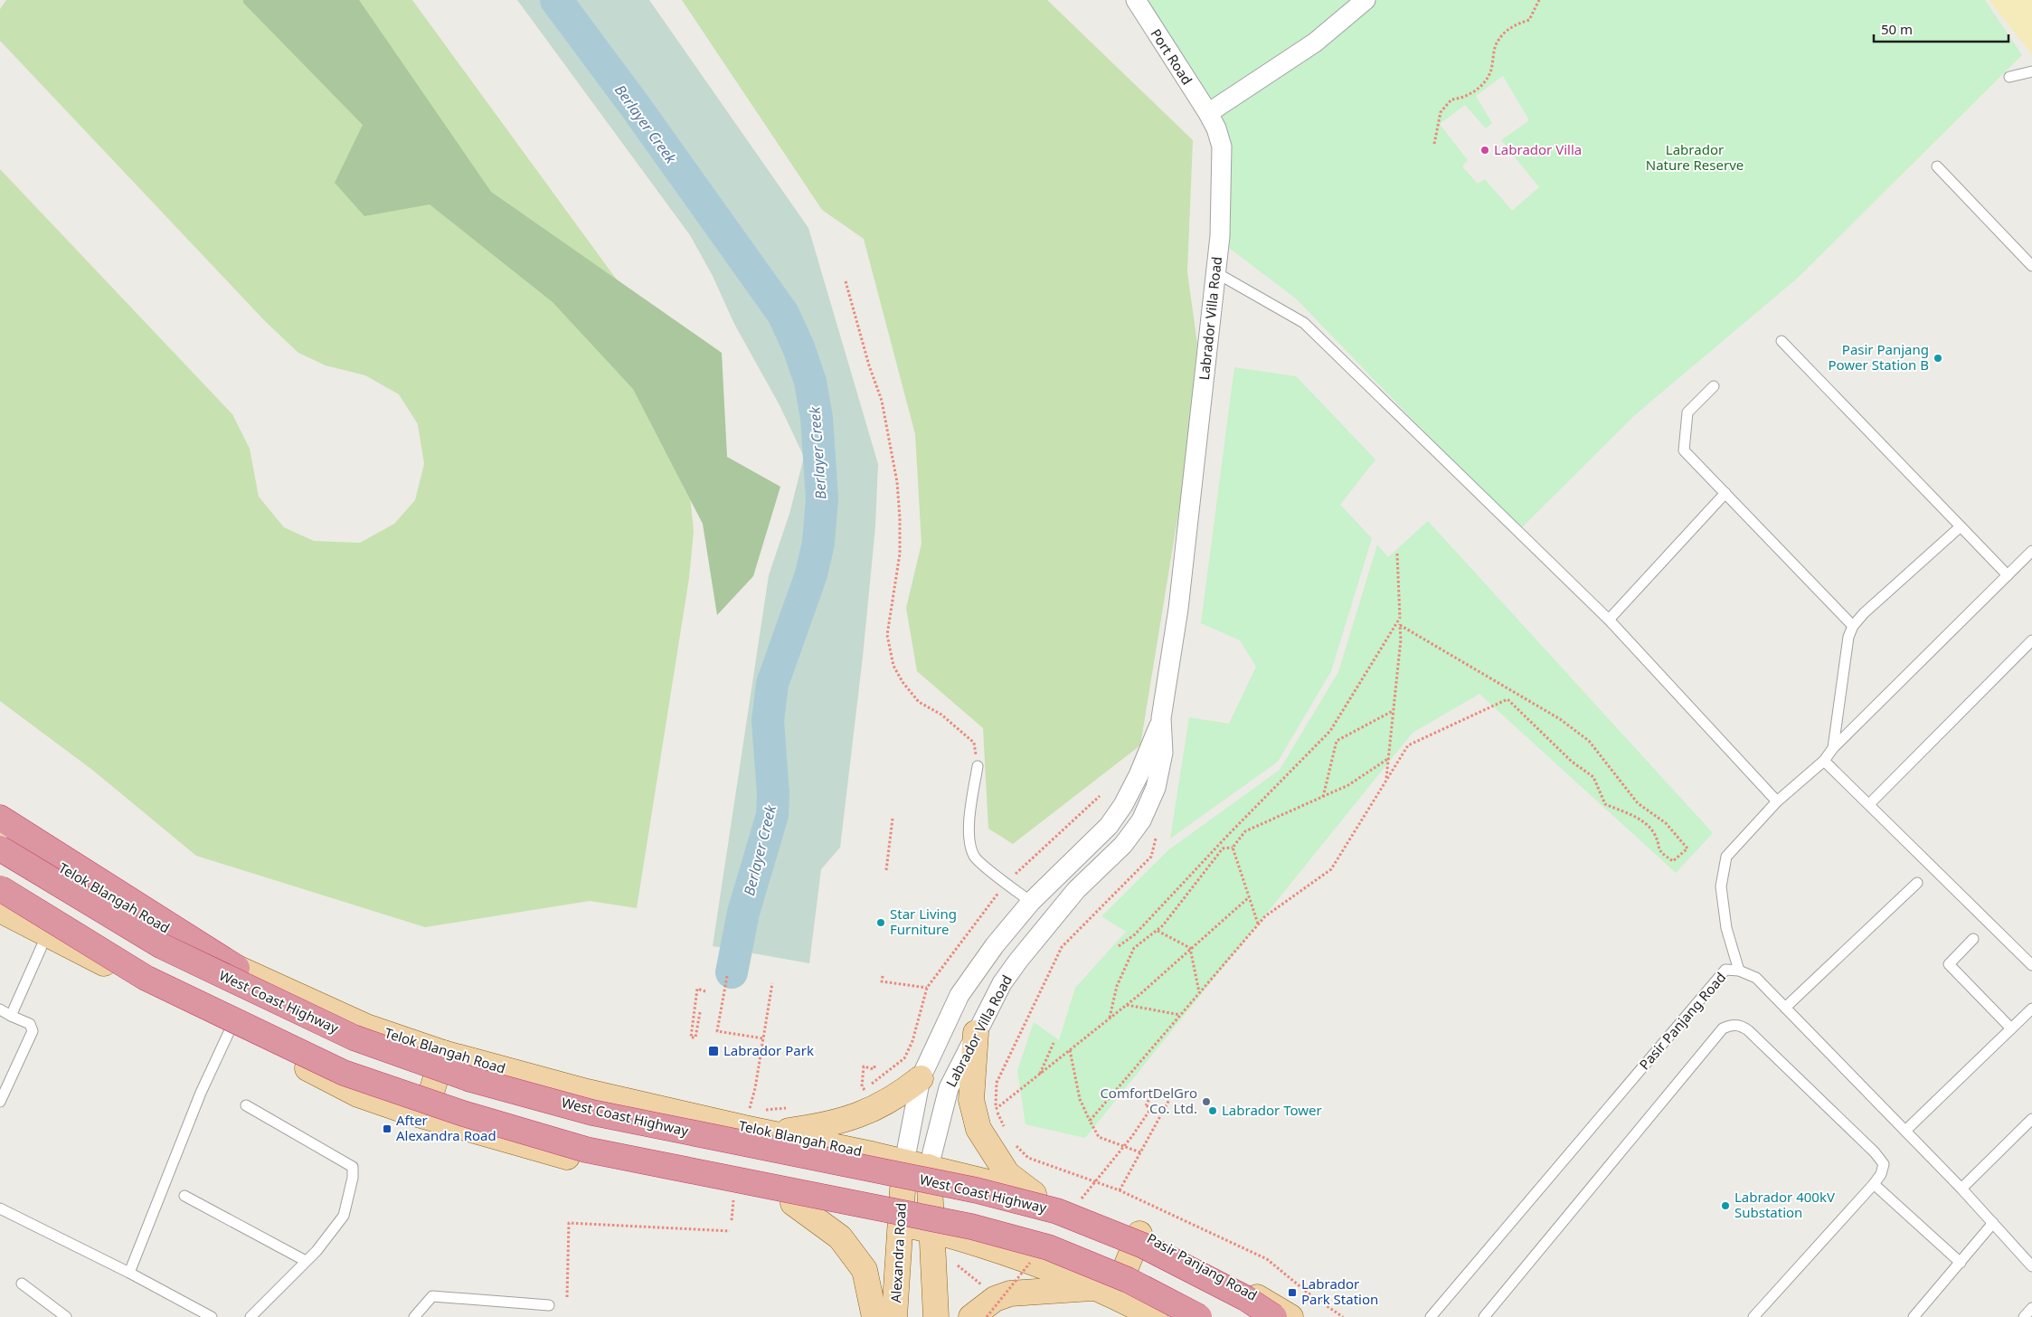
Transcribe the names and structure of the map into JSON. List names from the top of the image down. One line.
{"streets":{"highway":["West Coast Highway"],"main road":["Telok Blangah Road","Pasir Panjang Road","Alexandra Road"],"street":["Port Road","Labrador Villa Road"]},"crossings":[["Port Road","Labrador Villa Road"],["Labrador Villa Road","Telok Blangah Road"],["Labrador Villa Road","Pasir Panjang Road"],["Labrador Villa Road","Alexandra Road"],["Telok Blangah Road","Pasir Panjang Road"],["Telok Blangah Road","Alexandra Road"]],"water":["Berlayer Creek"],"parks":["Labrador Nature Reserve"],"places":{"other":["Labrador Villa","Pasir Panjang Power Station B","Star Living Furniture","ComfortDelGro Co. Ltd.","Labrador Tower","Labrador 400kV Substation"],"transit":["Labrador Park","After Alexandra Road","Labrador Park Station"]},"scale_bar":"50 m"}
